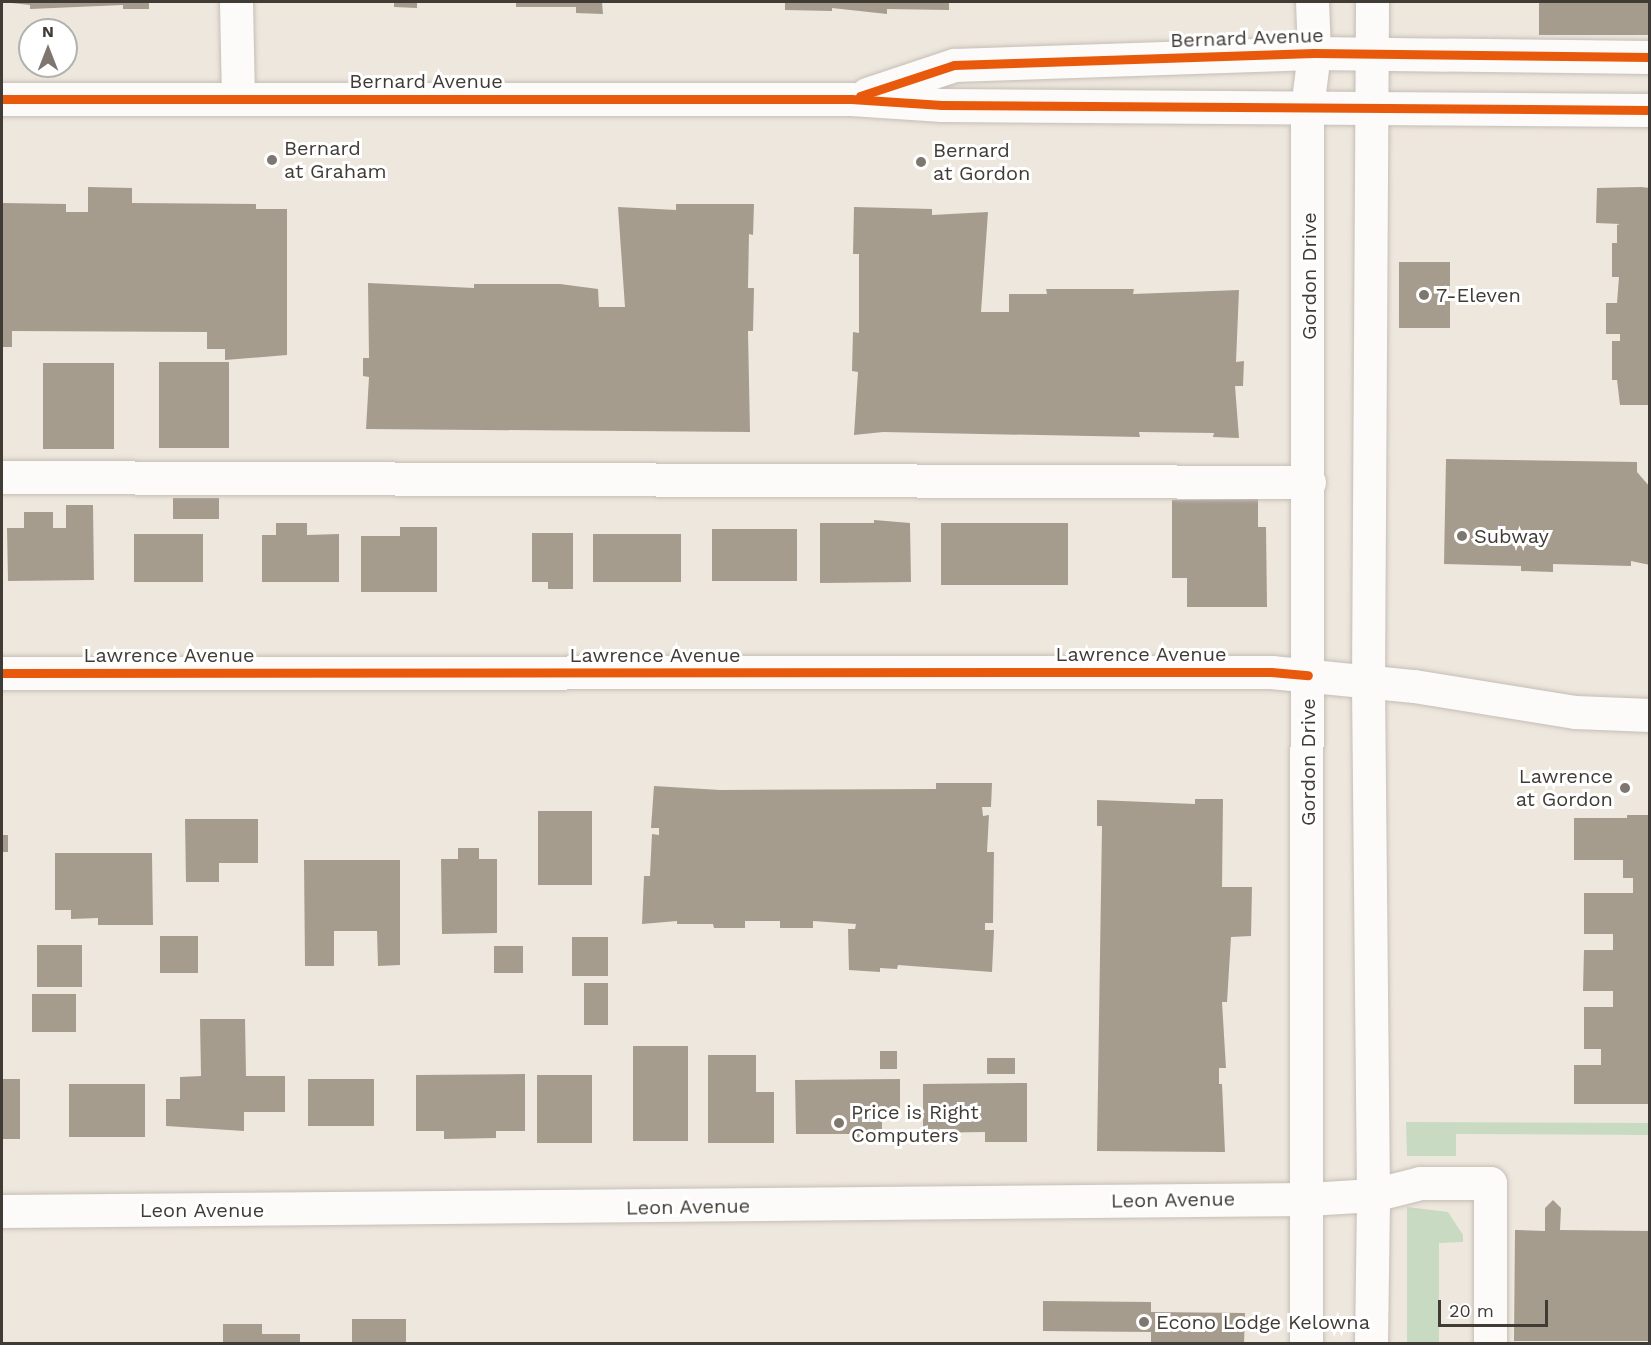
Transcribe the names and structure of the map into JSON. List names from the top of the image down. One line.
{"streets":{"street":["Bernard Avenue","Gordon Drive","Lawrence Avenue","Leon Avenue"]},"crossings":[["Bernard Avenue","Gordon Drive"],["Gordon Drive","Lawrence Avenue"],["Gordon Drive","Leon Avenue"]],"places":["Bernard at Graham","Bernard at Gordon","7-Eleven","Subway","Lawrence at Gordon","Price is Right Computers","Econo Lodge Kelowna"],"scale_bar":"20 m","north":"top"}
